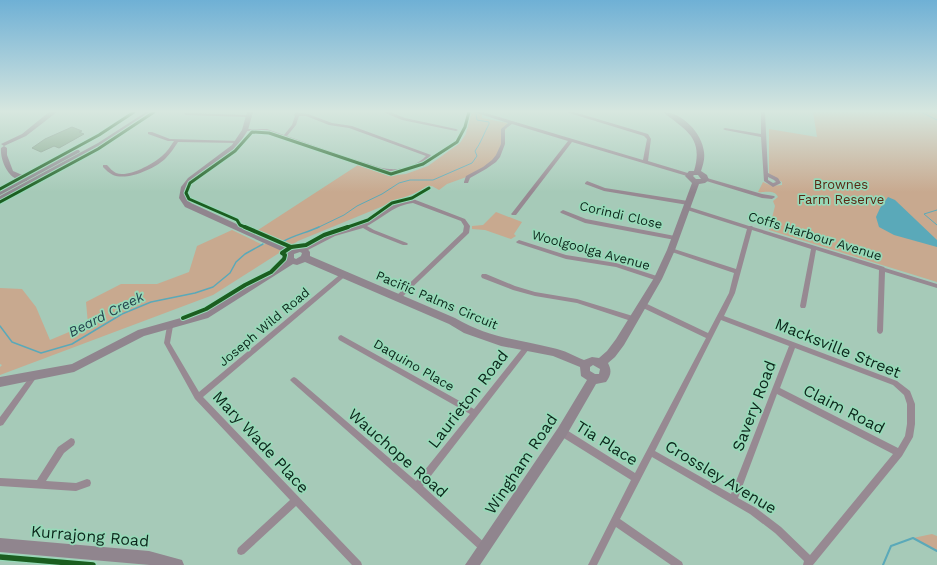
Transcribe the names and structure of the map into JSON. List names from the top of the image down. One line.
{"streets":{"street":["Corindi Close","Coffs Harbour Avenue","Woolgoolga Avenue","Pacific Palms Circuit","Joseph Wild Road","Macksville Street","Daquino Place","Laurieton Road","Savery Road","Claim Road","Mary Wade Place","Tia Place","Wauchope Road","Wingham Road","Crossley Avenue","Kurrajong Road"]},"crossings":[["Pacific Palms Circuit","Joseph Wild Road"],["Pacific Palms Circuit","Laurieton Road"],["Pacific Palms Circuit","Wingham Road"],["Joseph Wild Road","Mary Wade Place"],["Macksville Street","Savery Road"],["Macksville Street","Claim Road"],["Macksville Street","Crossley Avenue"],["Daquino Place","Laurieton Road"],["Laurieton Road","Wauchope Road"],["Savery Road","Claim Road"],["Savery Road","Crossley Avenue"],["Tia Place","Wingham Road"],["Wauchope Road","Wingham Road"]],"water":["Beard Creek"],"parks":["Brownes Farm Reserve"]}
